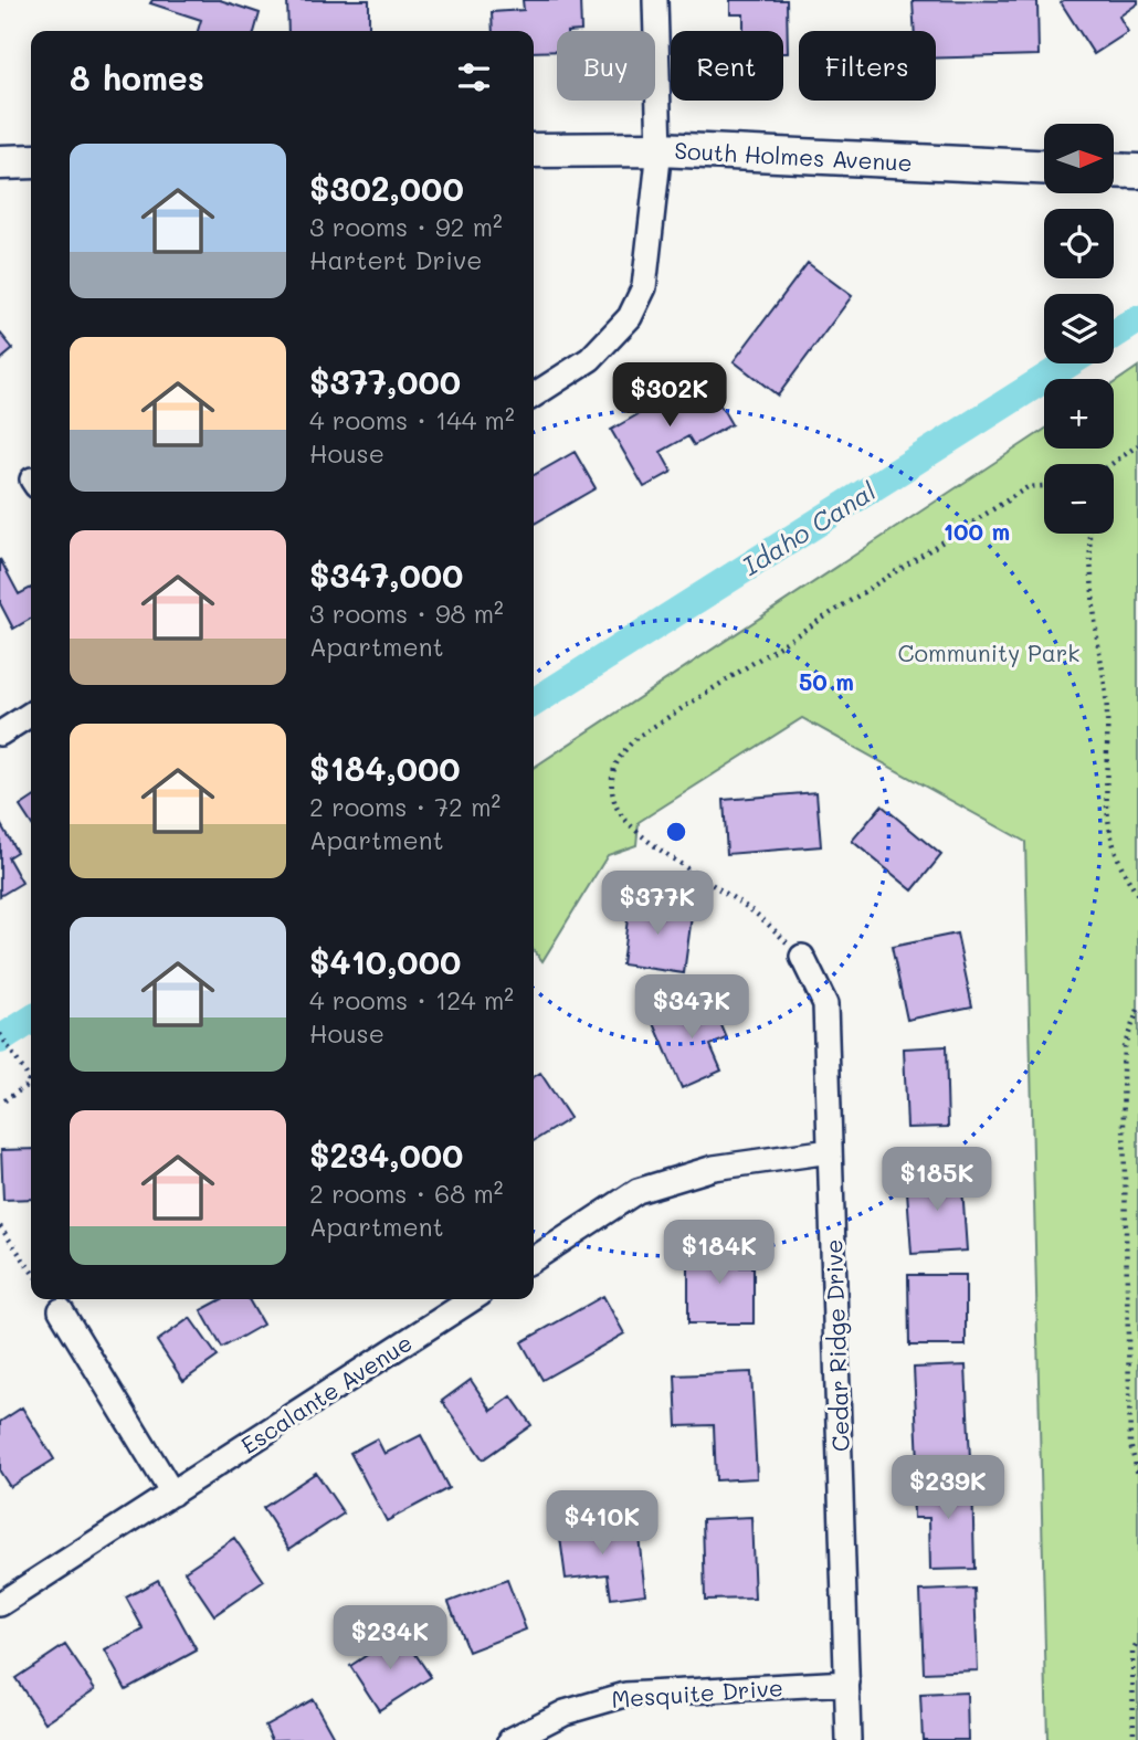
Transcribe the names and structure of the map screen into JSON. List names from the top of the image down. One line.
{"streets":{"main road":["South Holmes Avenue"],"street":["Cedar Ridge Drive","Escalante Avenue","Mesquite Drive"]},"crossings":[["Cedar Ridge Drive","Mesquite Drive"]],"water":["Idaho Canal"],"parks":["Community Park"],"north":"right","page":{"chip":["Buy","Rent","Filters"],"heading":"8 homes","map_buttons":["+","−"],"list":[{"name":"$302,000","note":"3 rooms · 92 m² · Hartert Drive"},{"name":"$377,000","note":"4 rooms · 144 m² · House"},{"name":"$347,000","note":"3 rooms · 98 m² · Apartment"},{"name":"$184,000","note":"2 rooms · 72 m² · Apartment"},{"name":"$410,000","note":"4 rooms · 124 m² · House"},{"name":"$234,000","note":"2 rooms · 68 m² · Apartment"}],"price":["$302K","$377K","$347K","$185K","$184K","$239K","$410K","$234K"]},"rings":["100 m","50 m"]}
